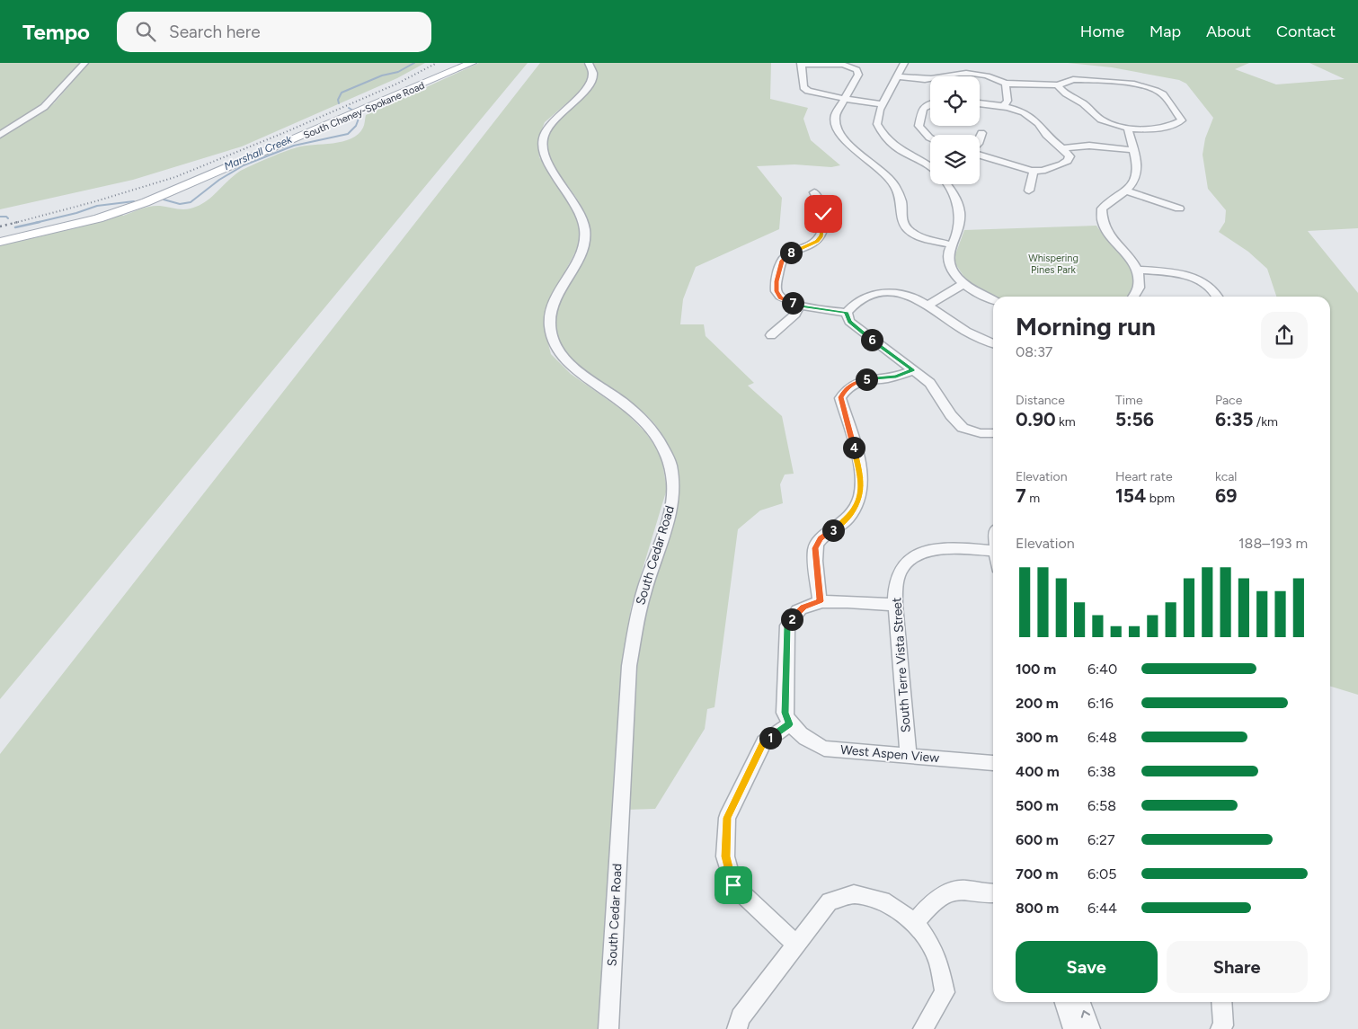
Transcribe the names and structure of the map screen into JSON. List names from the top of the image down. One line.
{"streets":{"main road":["South Cheney-Spokane Road"],"street":["South Cedar Road","South Terre Vista Street","West Aspen View"]},"crossings":[["South Terre Vista Street","West Aspen View"]],"water":["Marshall Creek"],"parks":["Whispering Pines Park"],"page":{"header":"Tempo","search":"Search here","nav":["Home","Map","About","Contact"],"pins":["8","7","6","5","4","3","2","1"],"heading":["Morning run","08:37"],"stats":[["Distance","0.90 km"],["Time","5:56"],["Pace","6:35 /km"],["Elevation","7 m"],["Heart rate","154 bpm"],["kcal","69"]],"chart":["Elevation","188–193 m"],"list":[{"name":"100 m","note":"6:40"},{"name":"200 m","note":"6:16"},{"name":"300 m","note":"6:48"},{"name":"400 m","note":"6:38"},{"name":"500 m","note":"6:58"},{"name":"600 m","note":"6:27"},{"name":"700 m","note":"6:05"},{"name":"800 m","note":"6:44"}],"buttons":["Save","Share"]}}
